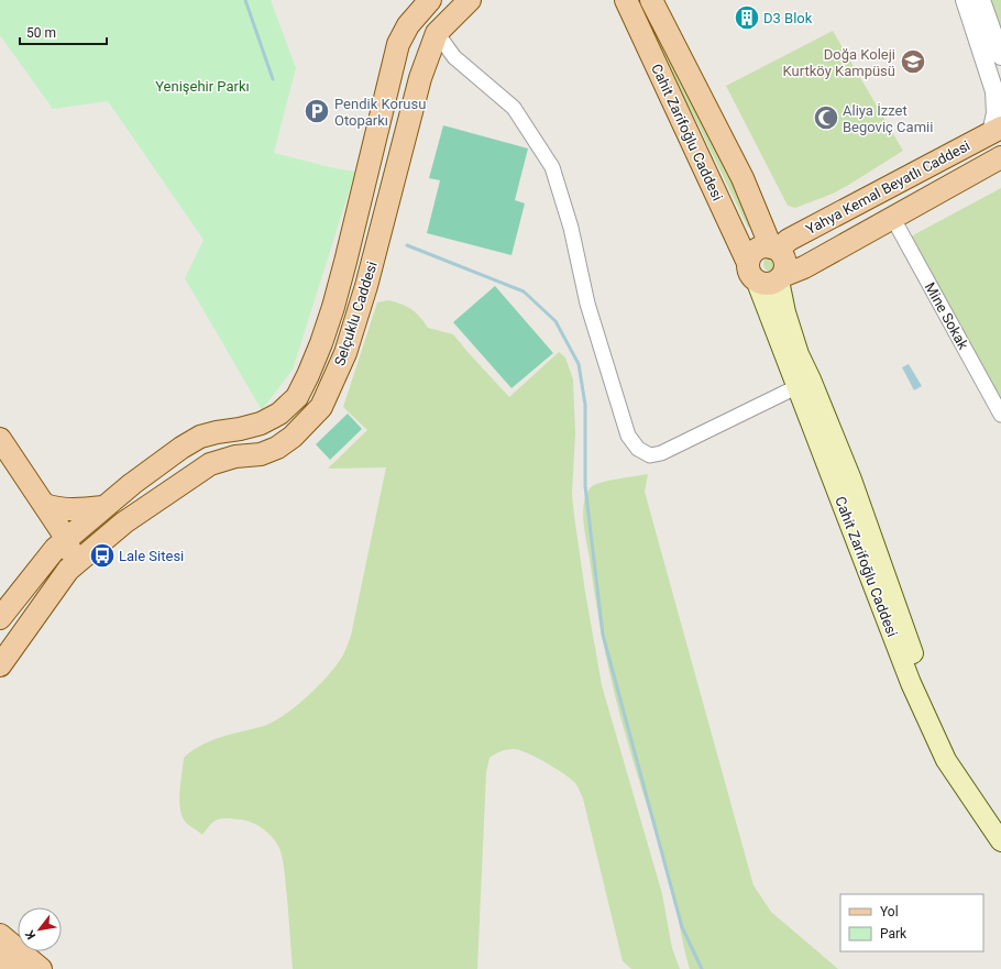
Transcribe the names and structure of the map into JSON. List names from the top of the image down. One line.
{"streets":{"main road":["Cahit Zarifoğlu Caddesi","Yahya Kemal Beyatlı Caddesi","Selçuklu Caddesi"],"street":["Mine Sokak"]},"crossings":[["Cahit Zarifoğlu Caddesi","Yahya Kemal Beyatlı Caddesi"],["Yahya Kemal Beyatlı Caddesi","Mine Sokak"]],"parks":["Yenişehir Parkı"],"places":{"building":["D3 Blok"],"school or university":["Doğa Koleji Kurtköy Kampüsü"],"parking":["Pendik Korusu Otoparkı"],"mosque":["Aliya İzzet Begoviç Camii"],"bus stop":["Lale Sitesi"]},"legend":["Yol","Park"],"scale_bar":"50 m","north":"bottom left"}
